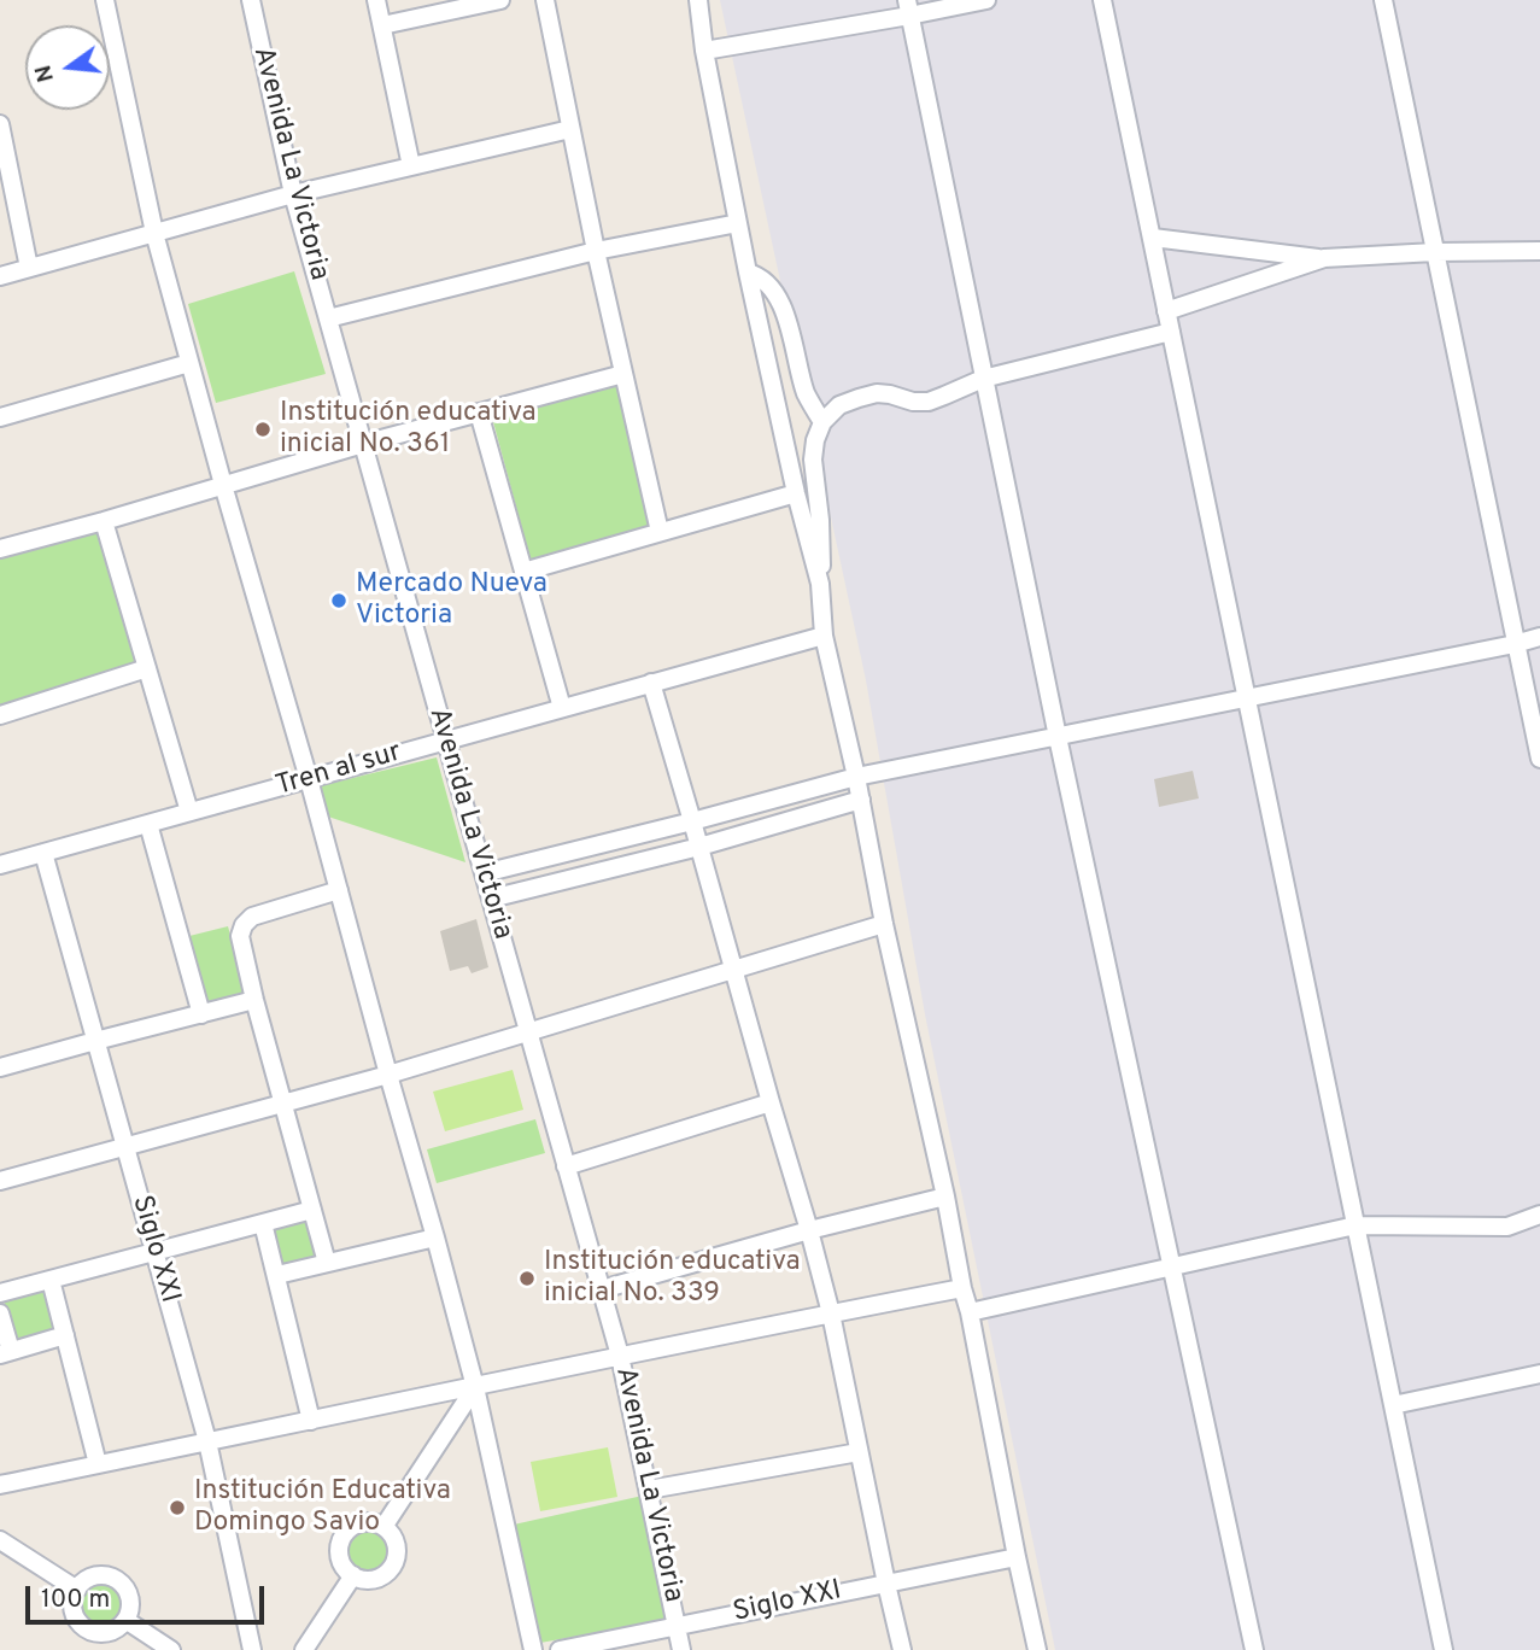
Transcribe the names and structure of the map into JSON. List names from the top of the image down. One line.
{"streets":{"street":["Avenida La Victoria","Tren al sur","Siglo XXI"]},"crossings":[["Avenida La Victoria","Tren al sur"],["Avenida La Victoria","Siglo XXI"],["Tren al sur","Siglo XXI"]],"places":["Institución educativa inicial No. 361","Mercado Nueva Victoria","Institución educativa inicial No. 339","Institución Educativa Domingo Savio"],"scale_bar":"100 m","north":"left"}
